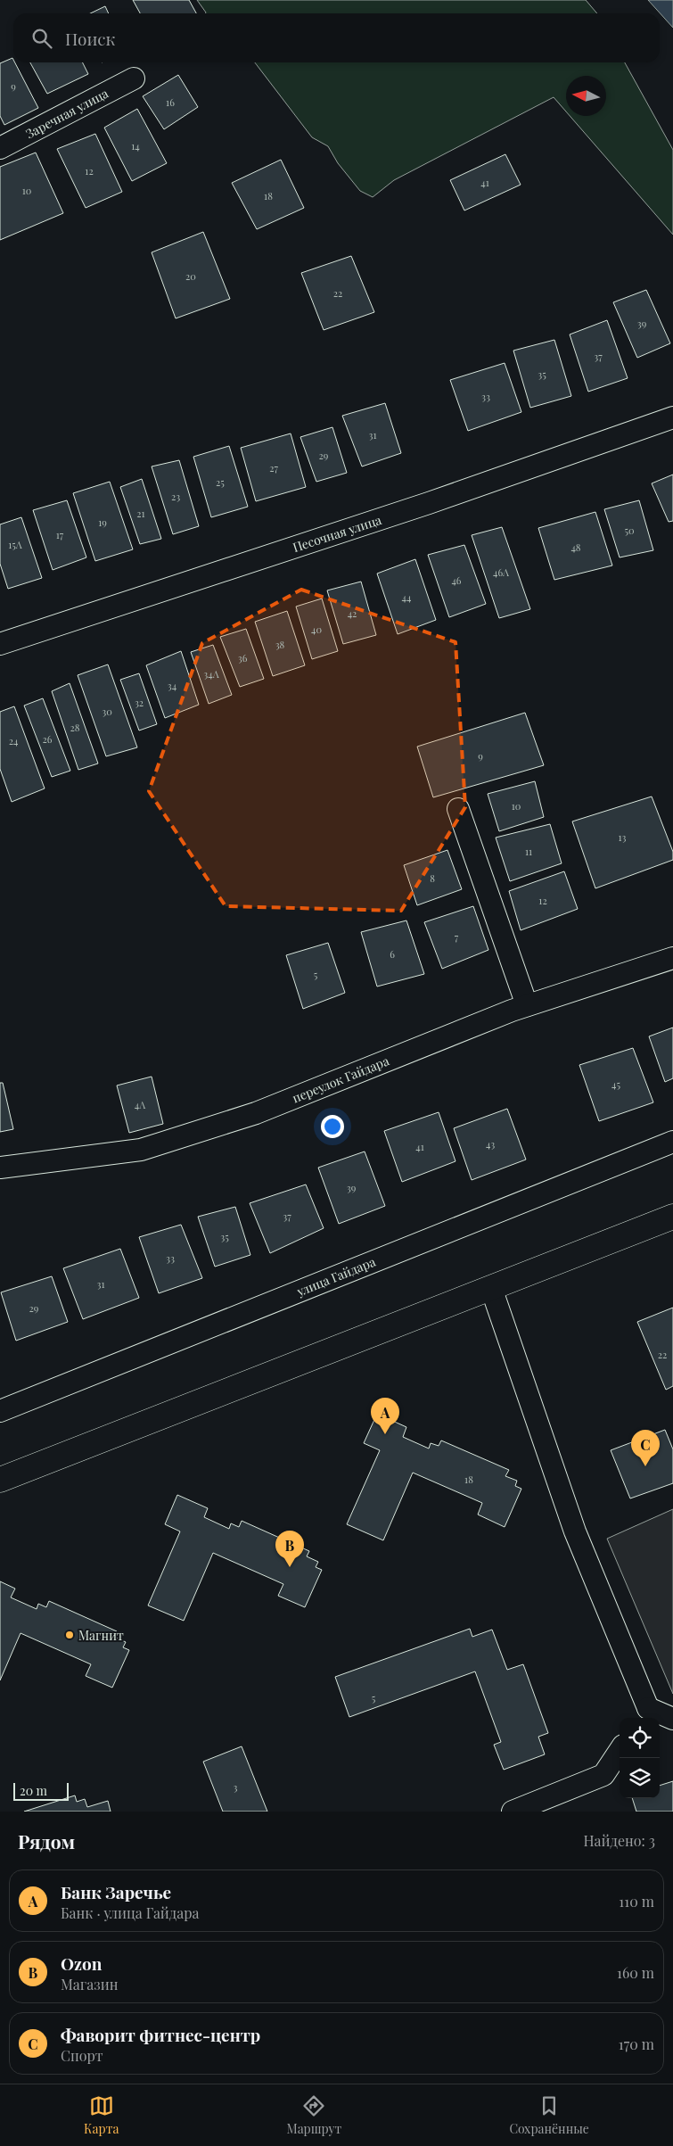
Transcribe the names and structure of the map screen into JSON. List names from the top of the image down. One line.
{"streets":{"street":["Заречная улица","Песочная улица","переулок Гайдара","улица Гайдара"]},"places":["Магнит"],"house_numbers":["9","16","14","12","41","10","18","20","22","39","37","35","33","31","29","27","25","23","21","19","50","17","15А","48","46А","46","44","42","40","38","36","34А","34","32","30","28","26","24","9","10","13","11","8","12","7","6","5","45","4А","43","41","39","37","35","33","31","29","22","18","5","3"],"scale_bar":"20 m","north":"left","page":{"search":"Поиск","pins":["A","C","B"],"scale":"20 m","heading":["Рядом","Найдено: 3"],"list":[{"mark":"A","name":"Банк Заречье","note":"Банк · улица Гайдара","value":"110 m"},{"mark":"B","name":"Ozon","note":"Магазин","value":"160 m"},{"mark":"C","name":"Фаворит фитнес-центр","note":"Спорт","value":"170 m"}],"nav":["Карта","Маршрут","Сохранённые"]}}
